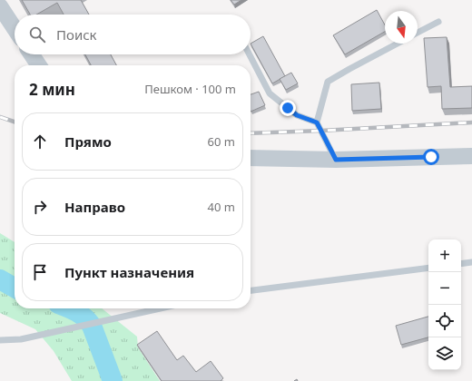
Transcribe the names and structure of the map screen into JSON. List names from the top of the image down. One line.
{"north":"bottom","page":{"search":"Поиск","heading":["2 мин","Пешком · 100 m"],"list":[["Прямо","60 m"],["Направо","40 m"],"Пункт назначения"],"map_buttons":["+","−"]}}
